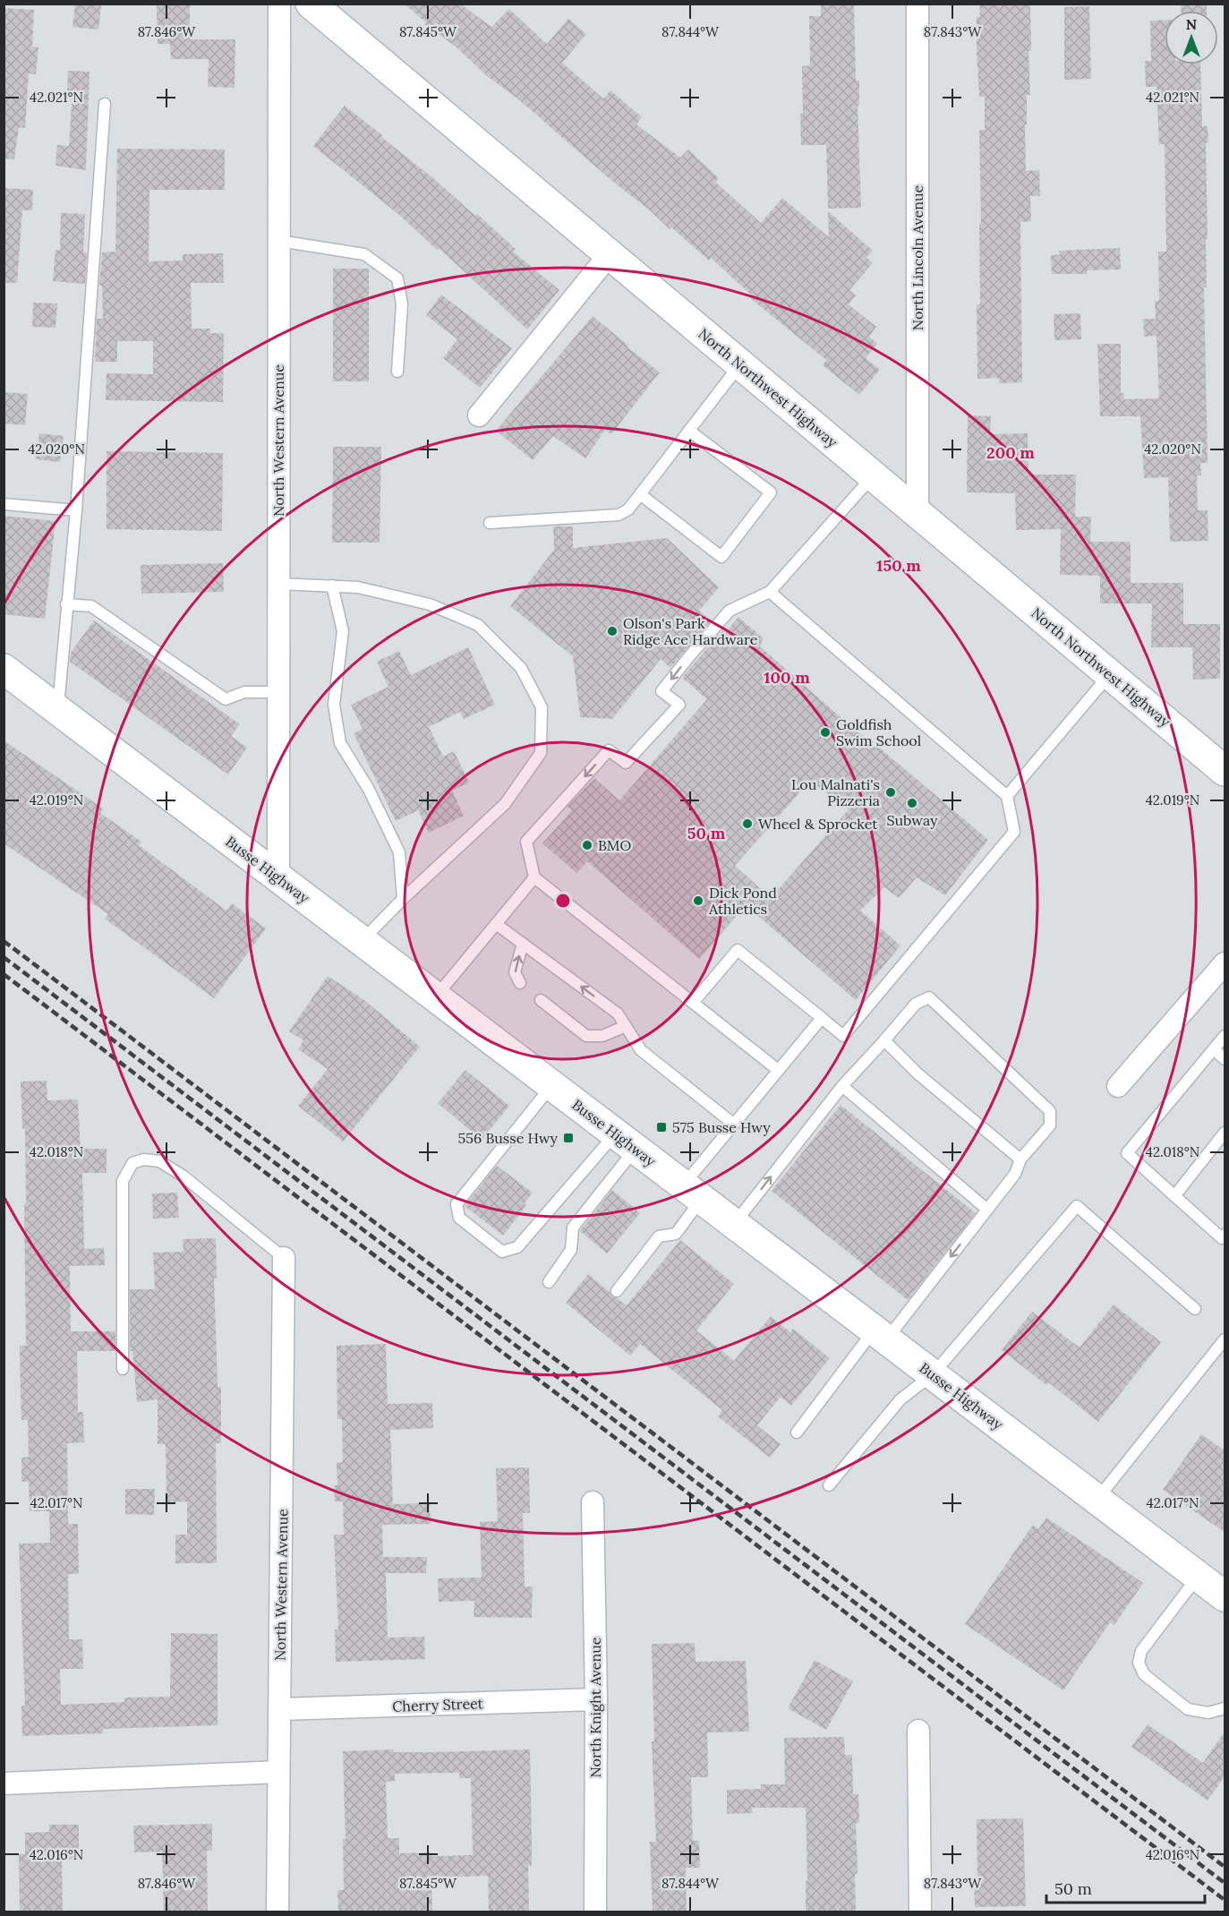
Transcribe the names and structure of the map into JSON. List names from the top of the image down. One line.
{"streets":{"main road":["North Northwest Highway","Busse Highway"],"street":["North Lincoln Avenue","North Western Avenue","Cherry Street","North Knight Avenue"]},"crossings":[["North Lincoln Avenue","North Northwest Highway"],["North Western Avenue","Busse Highway"],["North Western Avenue","Cherry Street"],["Cherry Street","North Knight Avenue"]],"places":{"other":["Olson's Park Ridge Ace Hardware","Goldfish Swim School","Lou Malnati's Pizzeria","Subway","Wheel & Sprocket","BMO","Dick Pond Athletics"],"transit":["575 Busse Hwy","556 Busse Hwy"]},"scale_bar":"50 m","north":"top","coordinates":["87.846°W","87.845°W","87.844°W","87.843°W","42.021°N","42.020°N","42.019°N","42.018°N","42.017°N","42.016°N"],"rings":["200 m","150 m","100 m","50 m"]}
